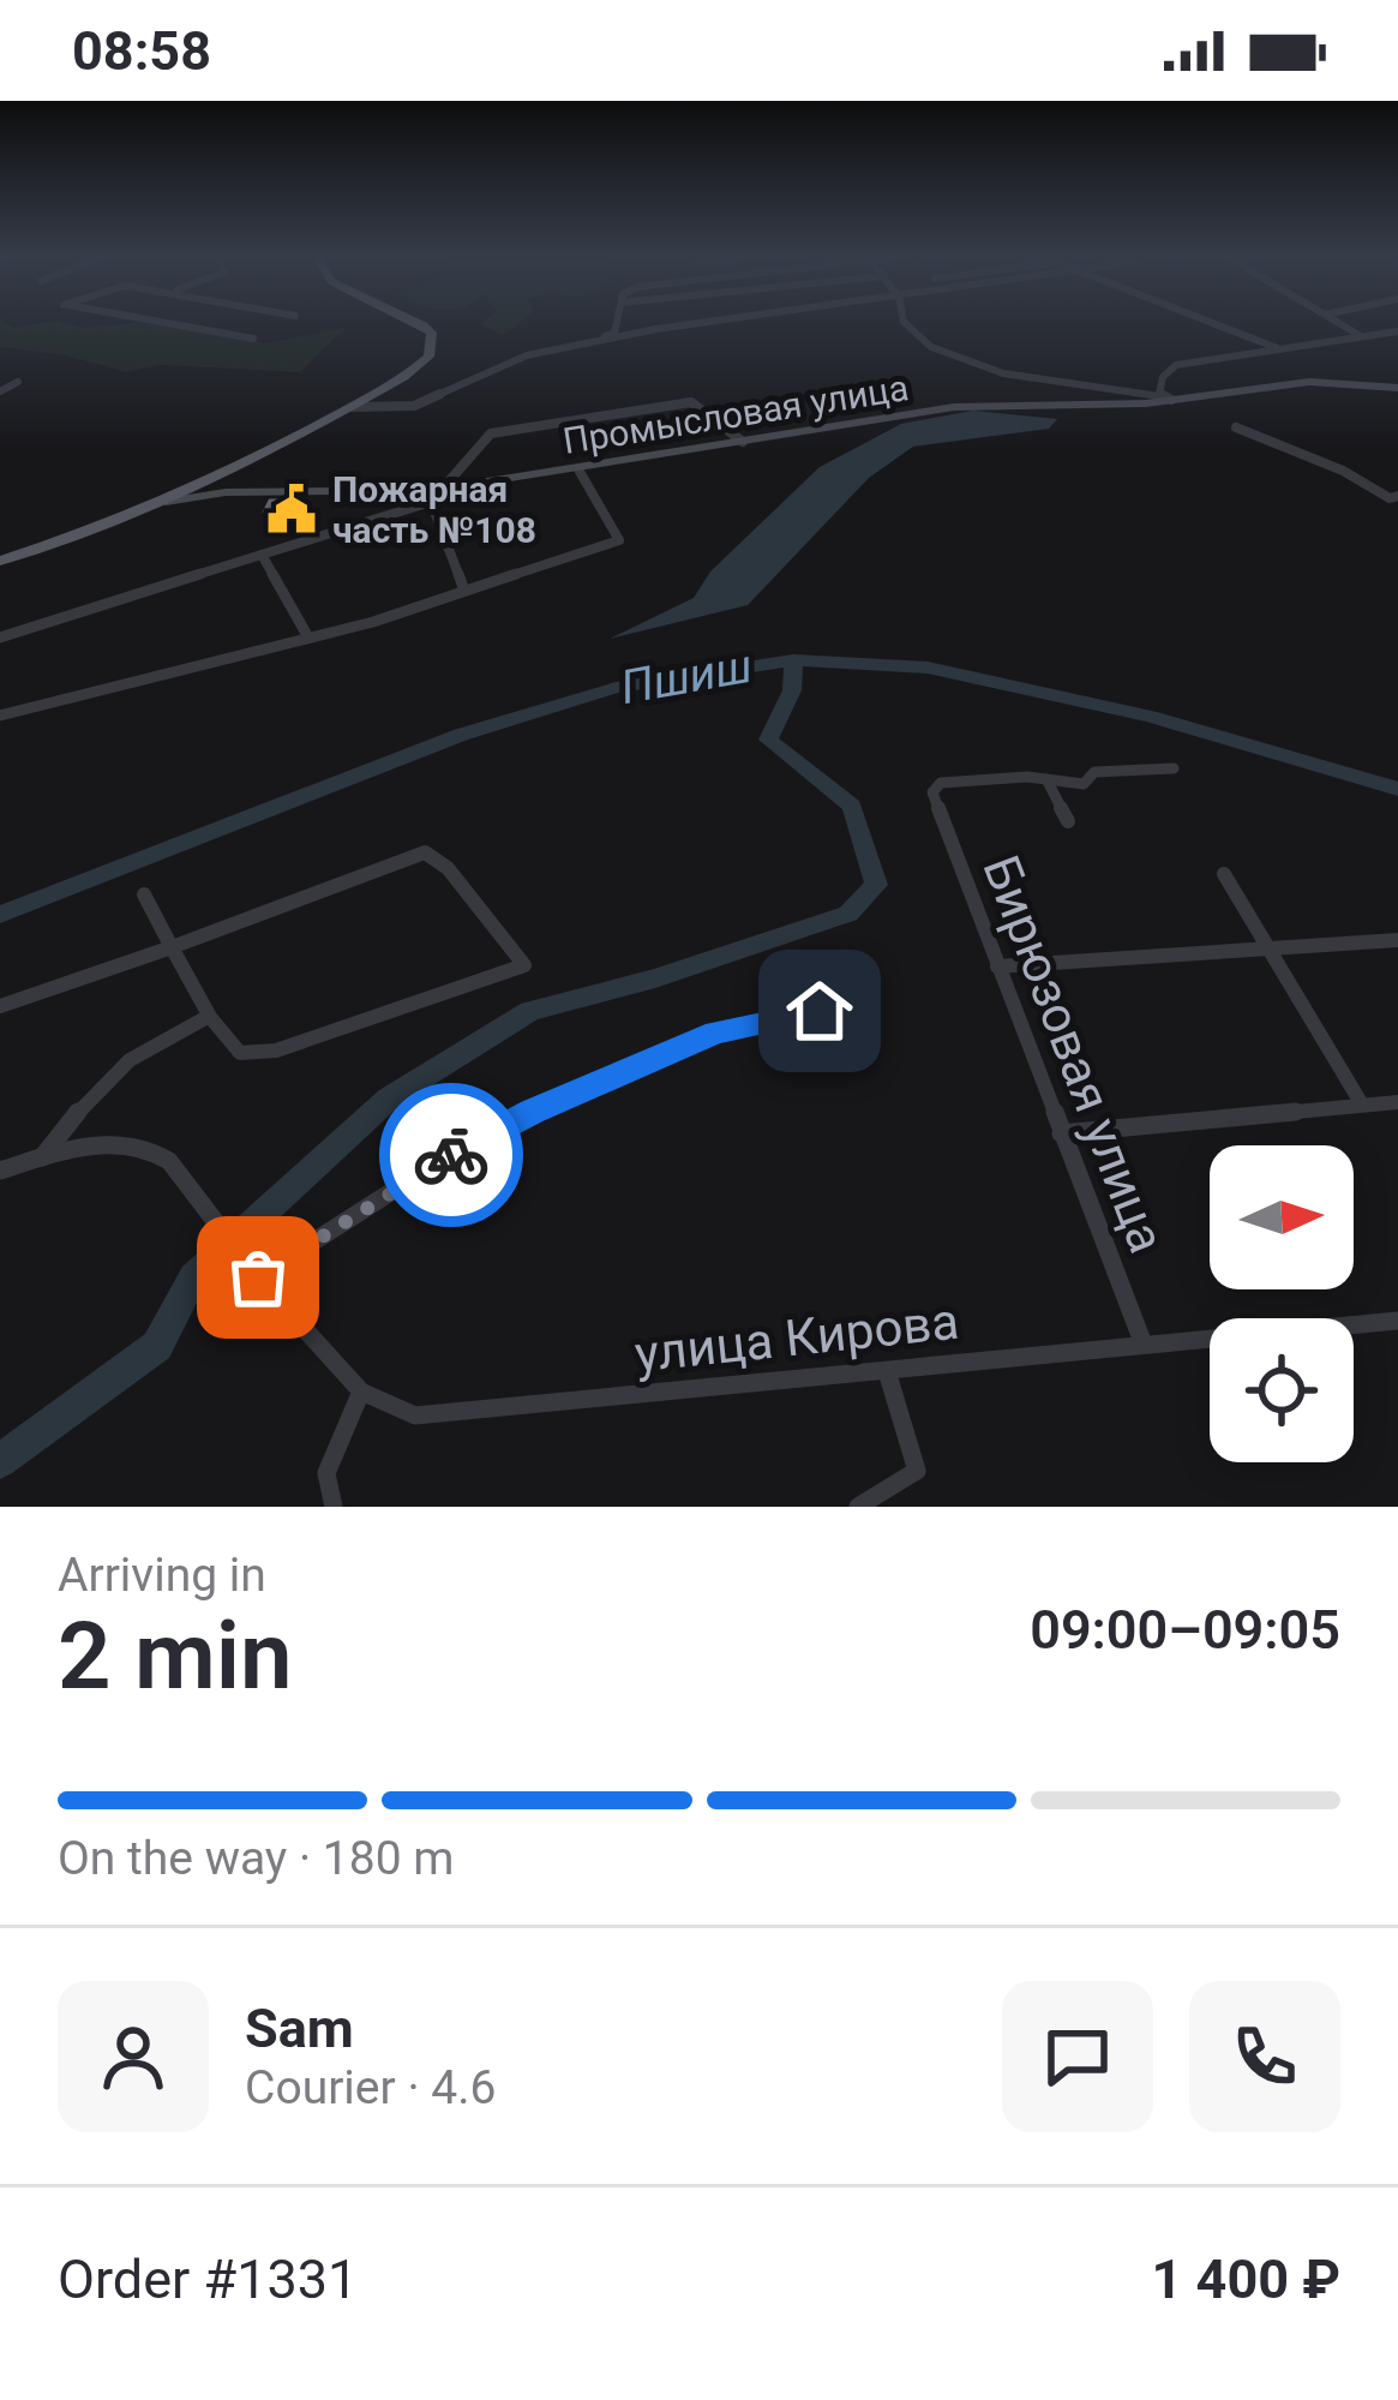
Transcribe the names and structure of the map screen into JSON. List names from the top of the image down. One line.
{"streets":{"main road":["Промысловая улица"],"street":["Бирюзовая улица","улица Кирова"]},"crossings":[["Бирюзовая улица","улица Кирова"]],"water":["Пшиш"],"places":{"public building":["Пожарная часть №108"]},"north":"right","page":{"status":"08:58","heading":["2 min","Arriving in","09:00–09:05"],"panel":["Sam","Courier · 4.6","Order #1331","1 400 ₽"],"bar":"On the way · 180 m"}}
